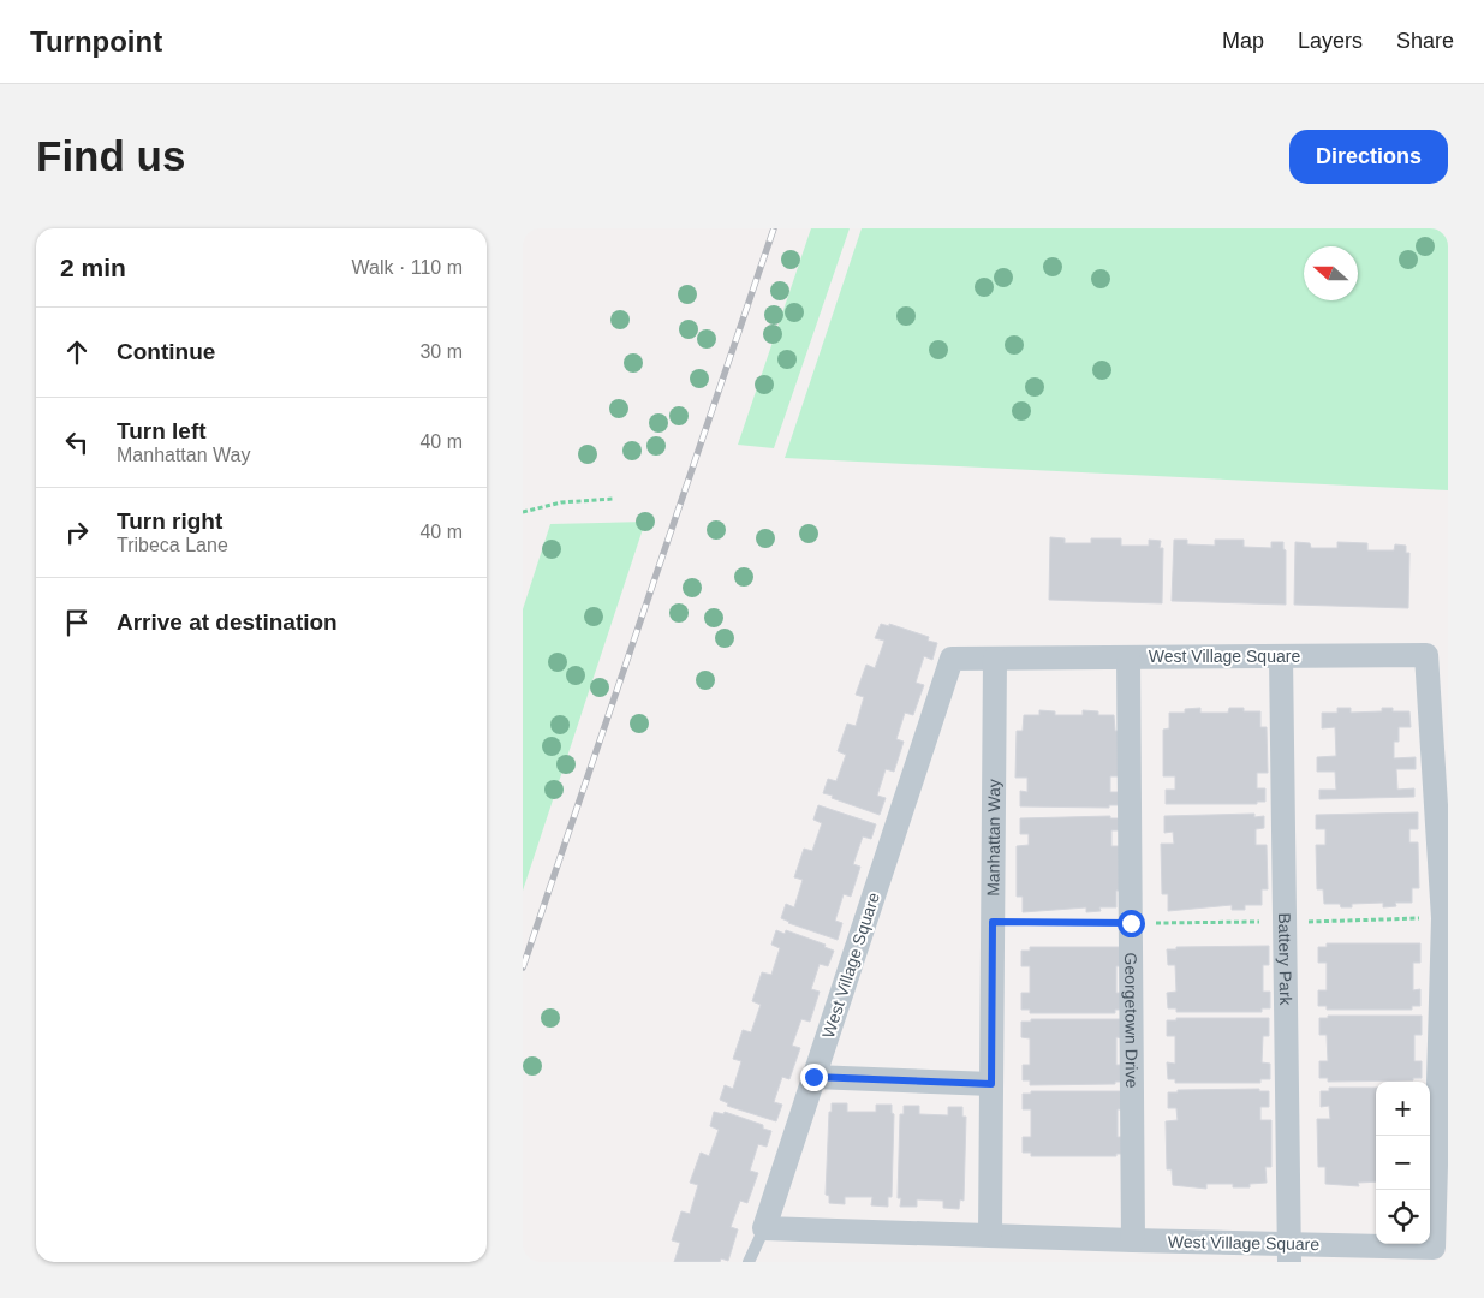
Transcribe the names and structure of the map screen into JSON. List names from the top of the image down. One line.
{"streets":{"street":["West Village Square","Manhattan Way","Battery Park","Georgetown Drive"]},"crossings":[["West Village Square","Manhattan Way"],["West Village Square","Battery Park"],["West Village Square","Georgetown Drive"]],"north":"left","page":{"header":"Turnpoint","nav":["Map","Layers","Share"],"buttons":"Directions","title":"Find us","heading":["2 min","Walk · 110 m"],"list":[["Continue","30 m"],["Turn left","Manhattan Way","40 m"],["Turn right","Tribeca Lane","40 m"],"Arrive at destination"],"map_buttons":["+","−"]}}
